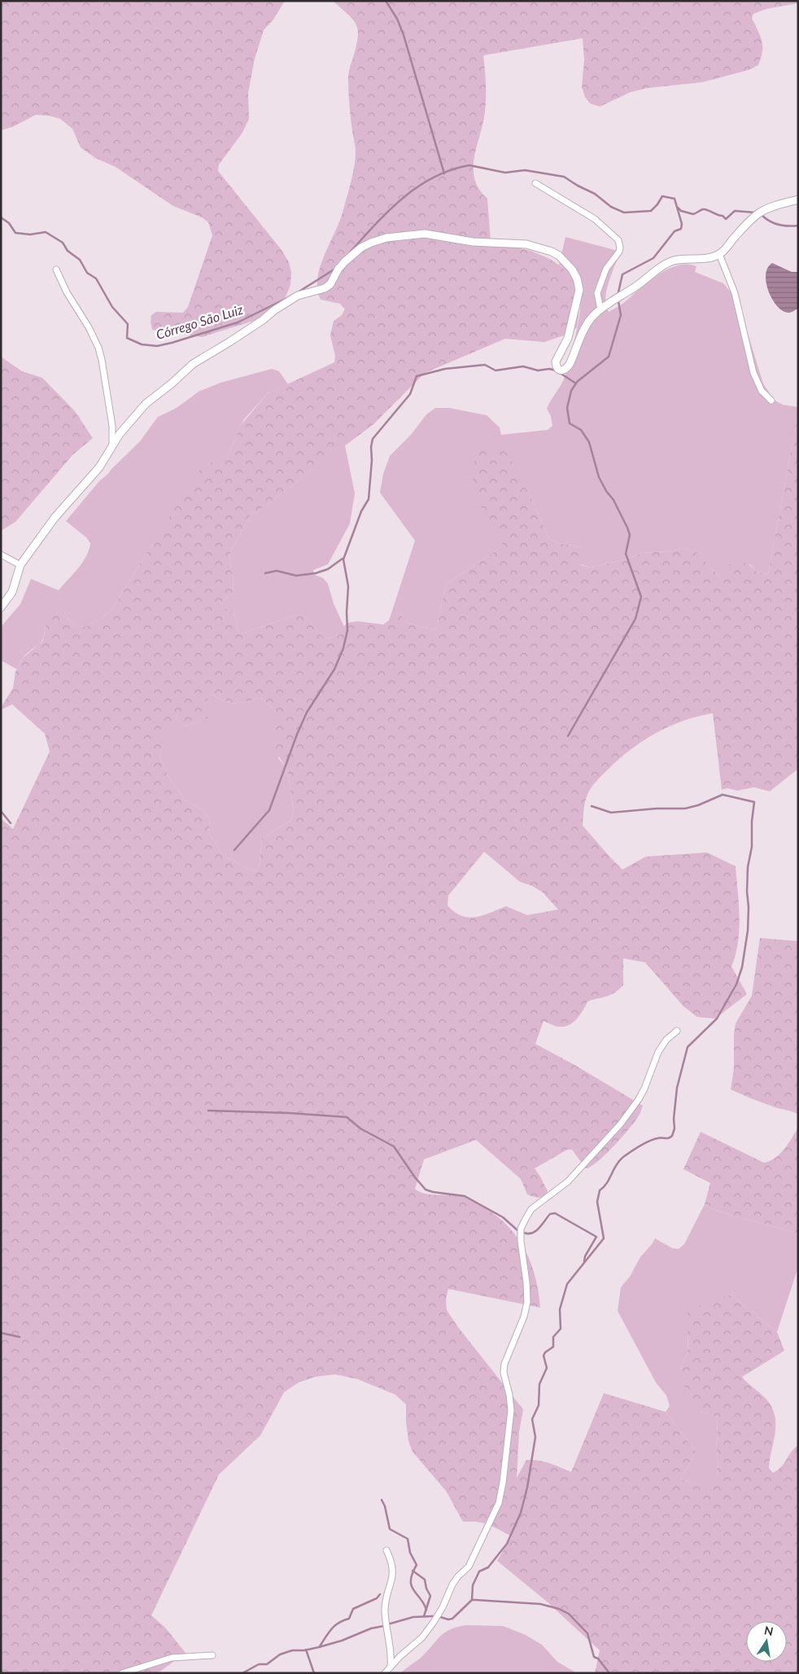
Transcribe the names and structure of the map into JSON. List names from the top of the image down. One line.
{"water":["Córrego São Luiz"],"north":"top"}
